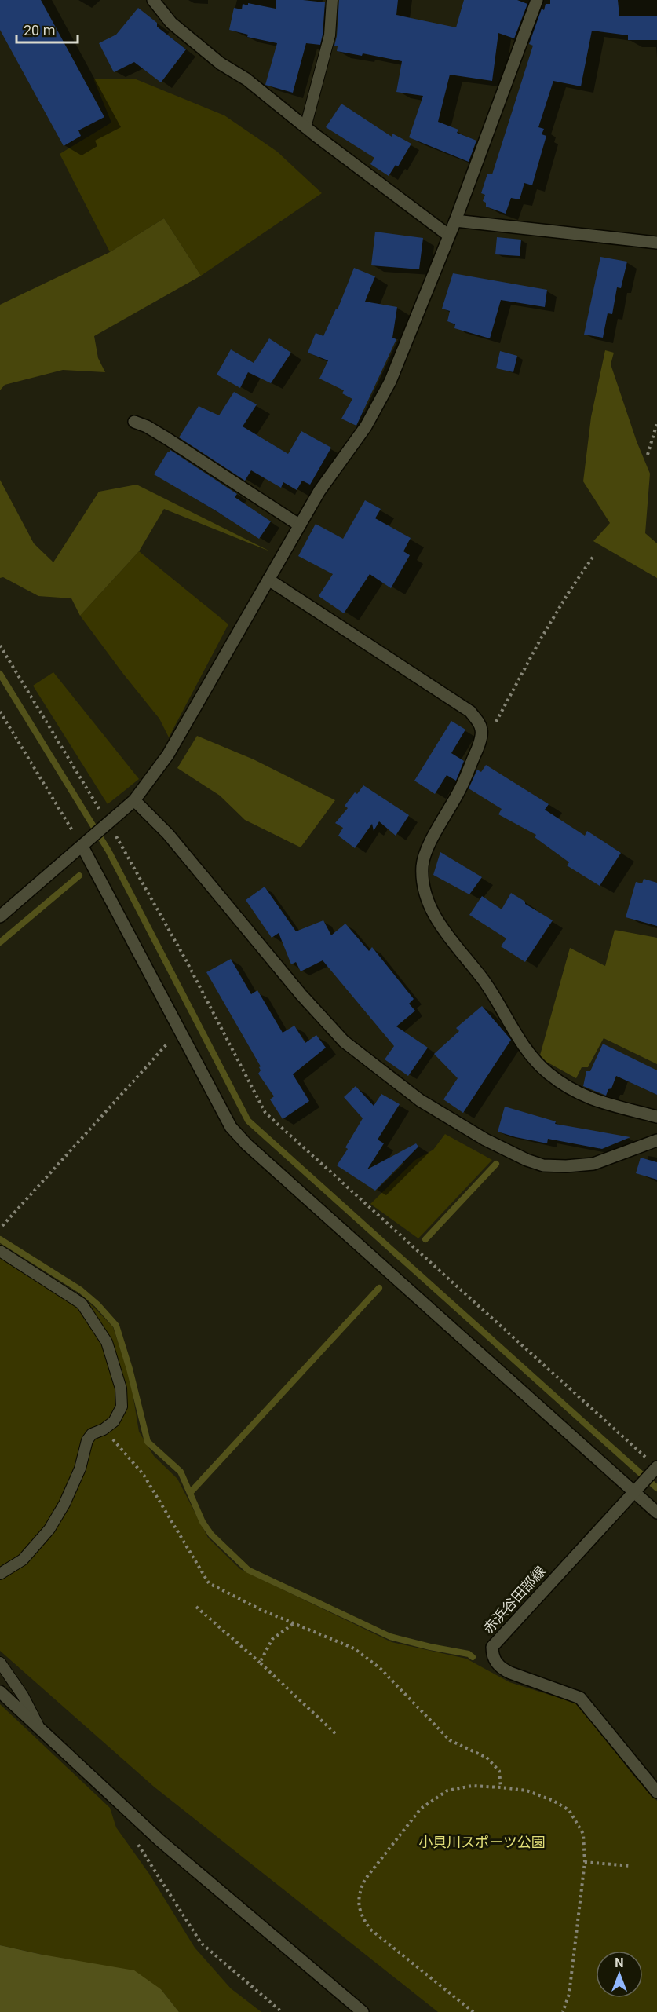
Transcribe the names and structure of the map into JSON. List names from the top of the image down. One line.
{"streets":{"street":["赤浜谷田部線"]},"parks":["小貝川スポーツ公園"],"scale_bar":"20 m","north":"top"}
